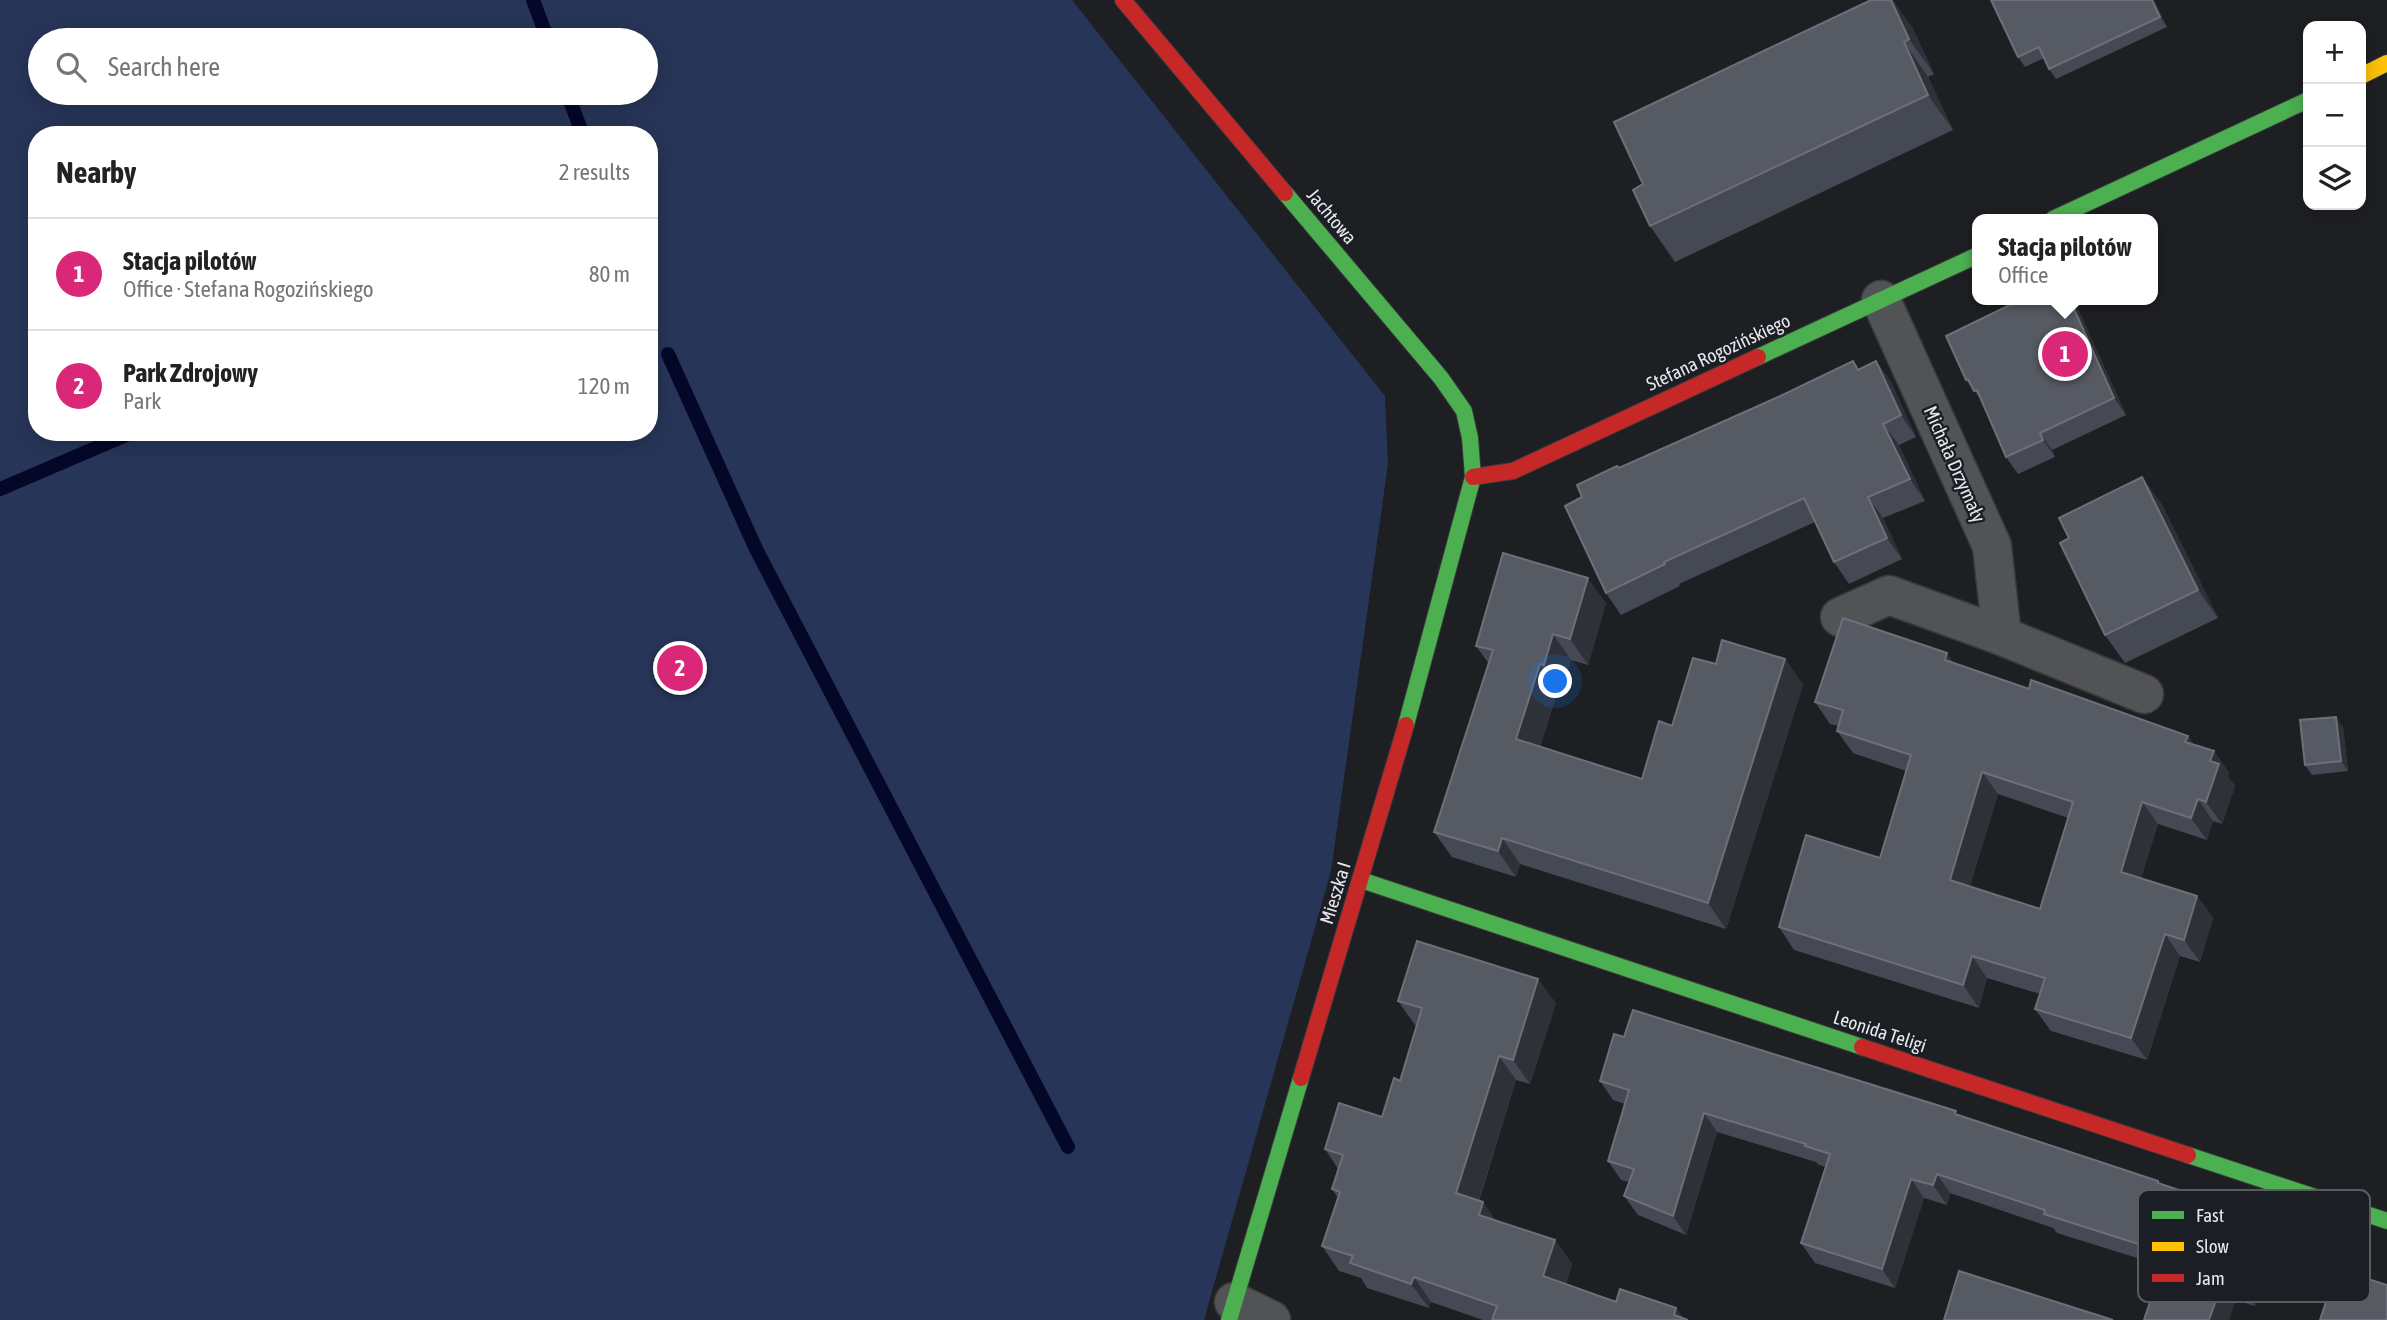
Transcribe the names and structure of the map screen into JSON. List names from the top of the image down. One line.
{"streets":{"street":["Jachtowa","Stefana Rogozińskiego","Michała Drzymały","Mieszka I","Leonida Teligi"]},"crossings":[["Jachtowa","Stefana Rogozińskiego"],["Jachtowa","Mieszka I"],["Stefana Rogozińskiego","Michała Drzymały"],["Stefana Rogozińskiego","Mieszka I"],["Mieszka I","Leonida Teligi"]],"legend":["Fast","Slow","Jam"],"page":{"map_buttons":["+","−"],"search":"Search here","heading":["Nearby","2 results"],"popup":["Stacja pilotów","Office"],"list":[{"mark":"1","name":"Stacja pilotów","note":"Office · Stefana Rogozińskiego","value":"80 m"},{"mark":"2","name":"Park Zdrojowy","note":"Park","value":"120 m"}],"pins":["1","2"]}}
